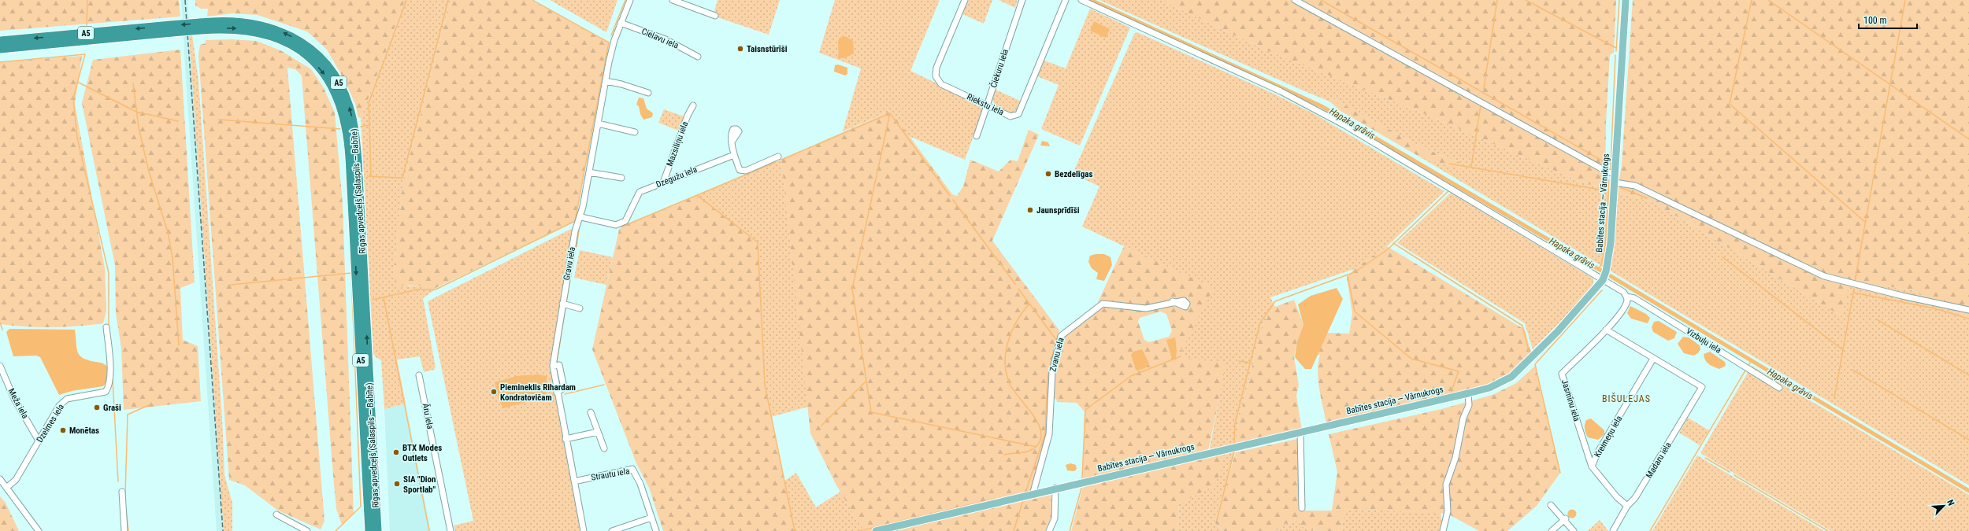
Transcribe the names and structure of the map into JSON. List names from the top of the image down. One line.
{"streets":{"highway":["A5","Rīgas apvedceļš (Salaspils — Babīte)"],"main road":["Babītes stacija — Vārnukrogs"],"street":["Cielavu iela","Čiekuru iela","Riekstu iela","Mazsiliņu iela","Dzegužu iela","Gravu iela","Vizbuļu iela","Zvanu iela","Jasmīnu iela","Meža iela","Āru iela","Dzelmes iela","Kreimeņu iela","Madaru iela","Strautu iela"]},"crossings":[["Cielavu iela","Gravu iela"],["Čiekuru iela","Riekstu iela"],["Mazsiliņu iela","Dzegužu iela"],["Dzegužu iela","Gravu iela"],["Babītes stacija — Vārnukrogs","Zvanu iela"],["Gravu iela","Strautu iela"],["Vizbuļu iela","Jasmīnu iela"],["Jasmīnu iela","Kreimeņu iela"],["Jasmīnu iela","Madaru iela"],["Meža iela","Dzelmes iela"],["Kreimeņu iela","Madaru iela"]],"districts":["BIŠULEJAS"],"water":["Hapaka grāvis"],"places":["Taisnstūrīši","Bezdelīgas","Jaunsprīdīši","Piemineklis Rihardam Kondratovičam","Graši","Monētas","BTX Modes Outlets","SIA \"Dion Sportlab\""],"scale_bar":"100 m","north":"top right"}
